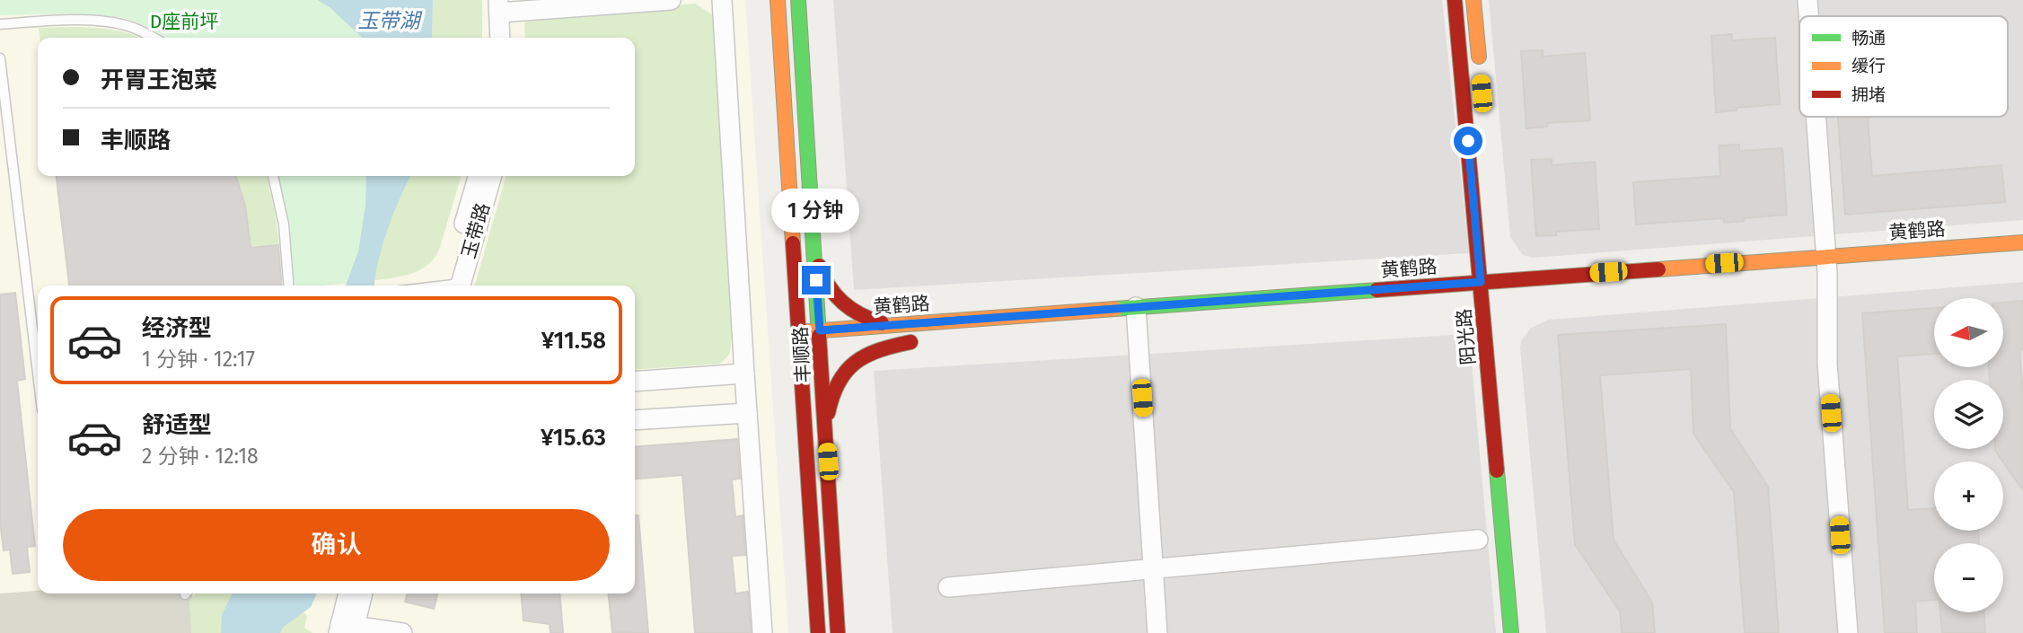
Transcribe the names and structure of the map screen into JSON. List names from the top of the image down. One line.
{"streets":{"main road":["黄鹤路","阳光路","丰顺路"],"street":["玉带路"]},"crossings":[["黄鹤路","阳光路"],["黄鹤路","丰顺路"]],"water":["玉带湖"],"parks":["D座前坪"],"legend":["畅通","缓行","拥堵"],"north":"left","page":{"banner":["开胃王泡菜","丰顺路"],"bubble":"1 分钟","list":[{"name":"经济型","note":"1 分钟 · 12:17","value":"¥11.58"},{"name":"舒适型","note":"2 分钟 · 12:18","value":"¥15.63"}],"map_buttons":["+","−"],"buttons":"确认"}}
